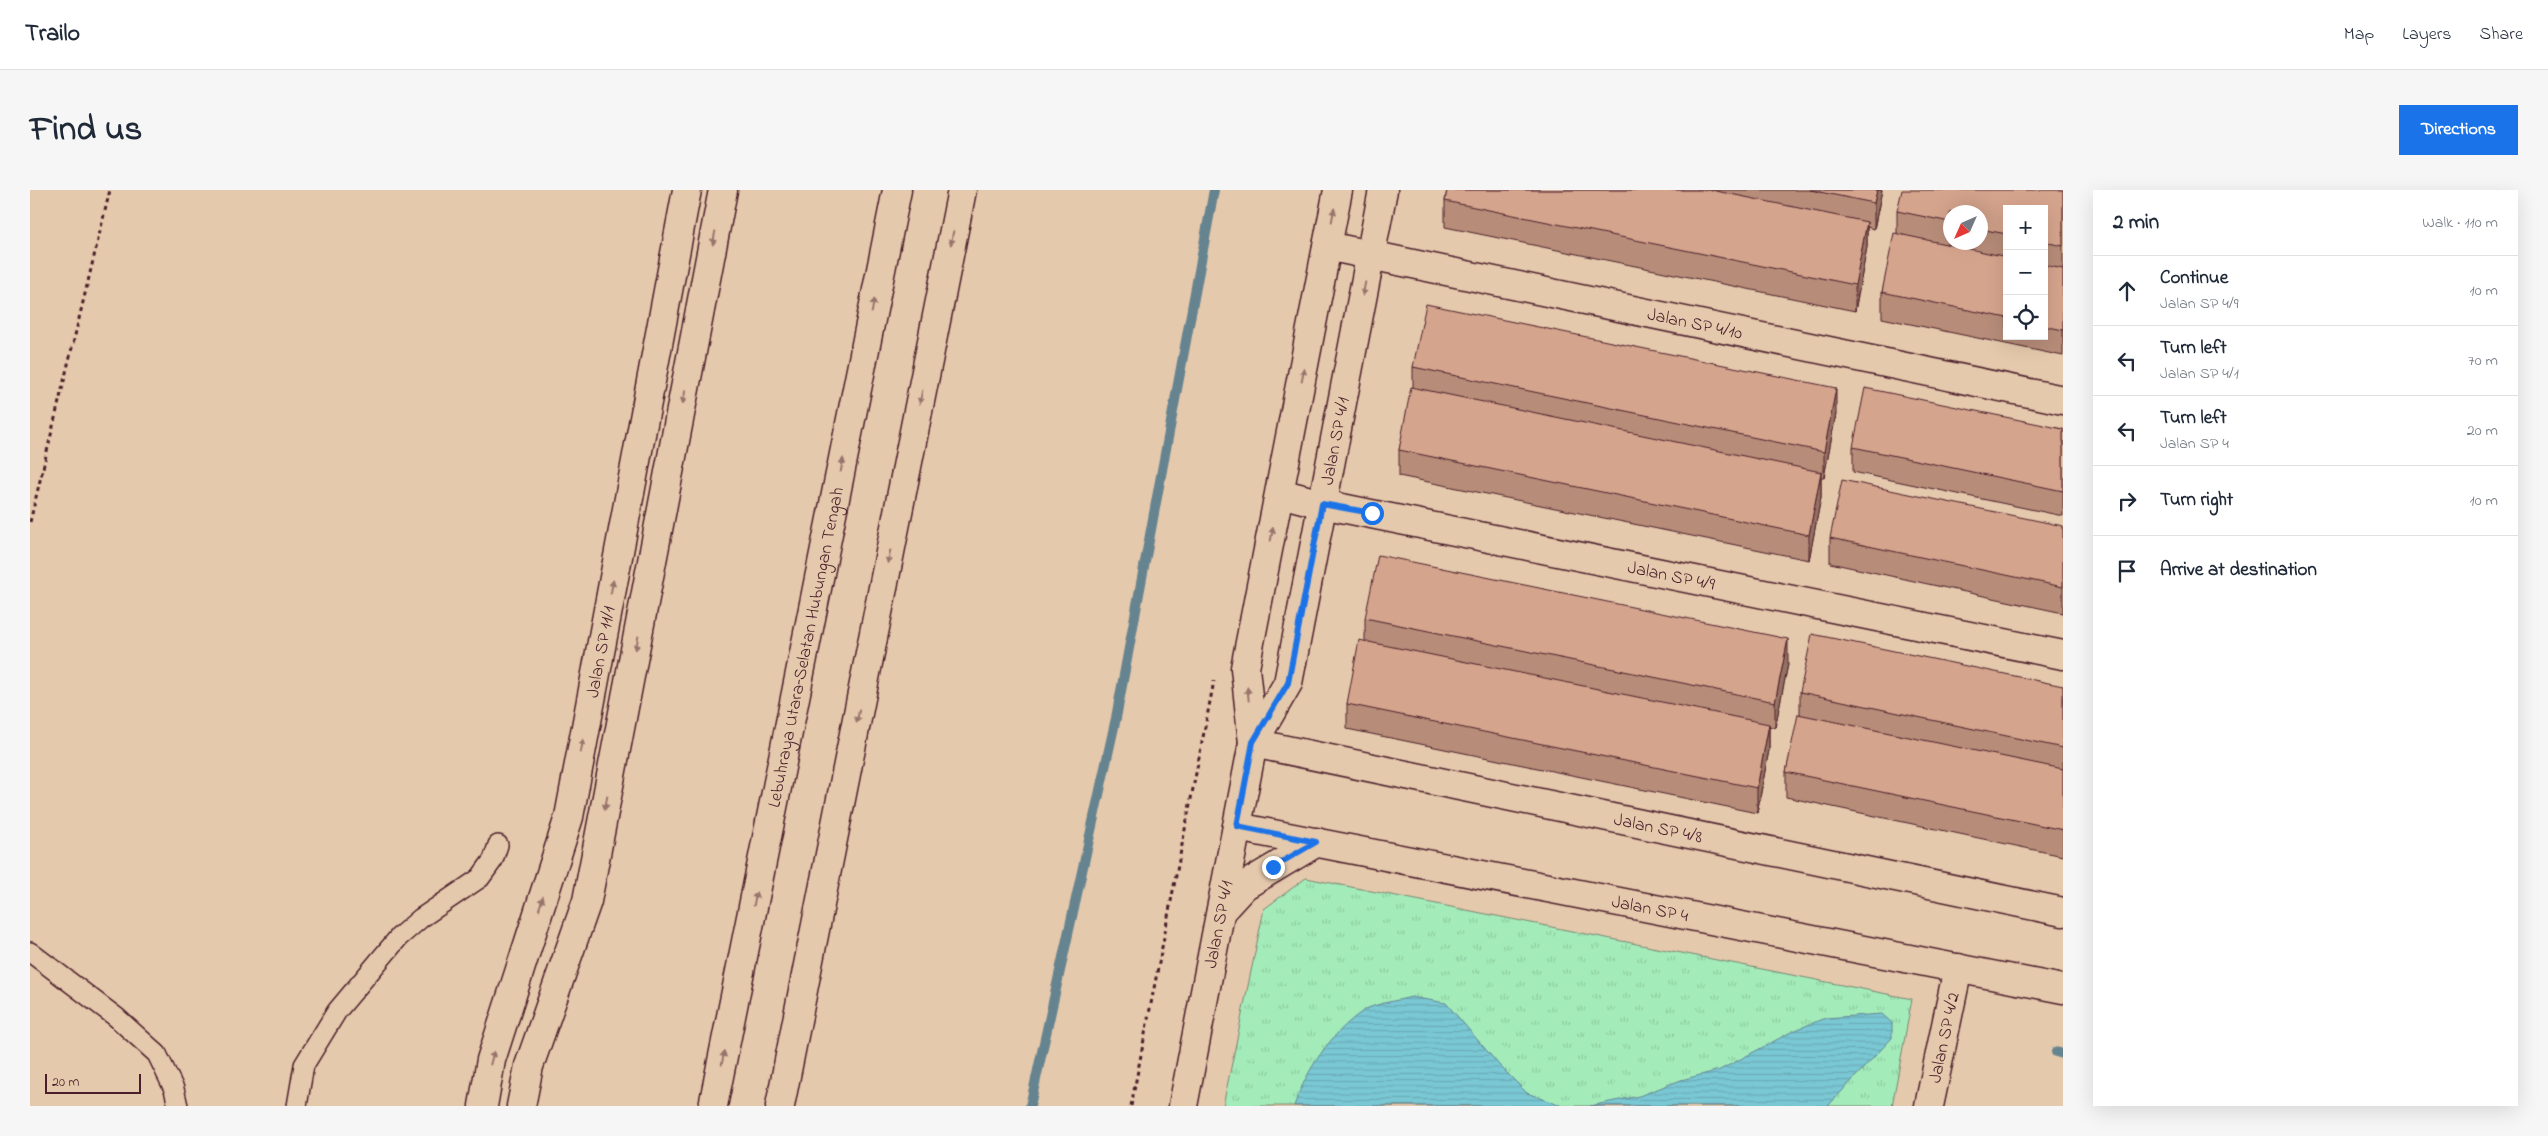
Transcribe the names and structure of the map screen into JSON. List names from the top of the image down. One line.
{"streets":{"main road":["Jalan SP 4/10","Jalan SP 4/1","Jalan SP 4/9","Lebuhraya Utara–Selatan Hubungan Tengah","Jalan SP 11/1","Jalan SP 4/8","Jalan SP 4","Jalan SP 4/2"]},"crossings":[["Jalan SP 4/10","Jalan SP 4/1"],["Jalan SP 4/1","Jalan SP 4/9"],["Jalan SP 4/1","Jalan SP 4/8"],["Jalan SP 4/1","Jalan SP 4"],["Jalan SP 4","Jalan SP 4/2"]],"scale_bar":"20 m","north":"bottom left","page":{"header":"Trailo","nav":["Map","Layers","Share"],"title":"Find us","buttons":"Directions","heading":["2 min","Walk · 110 m"],"map_buttons":["+","−"],"list":[["Continue","Jalan SP 4/9","10 m"],["Turn left","Jalan SP 4/1","70 m"],["Turn left","Jalan SP 4","20 m"],["Turn right","10 m"],"Arrive at destination"],"scale":"20 m"}}
